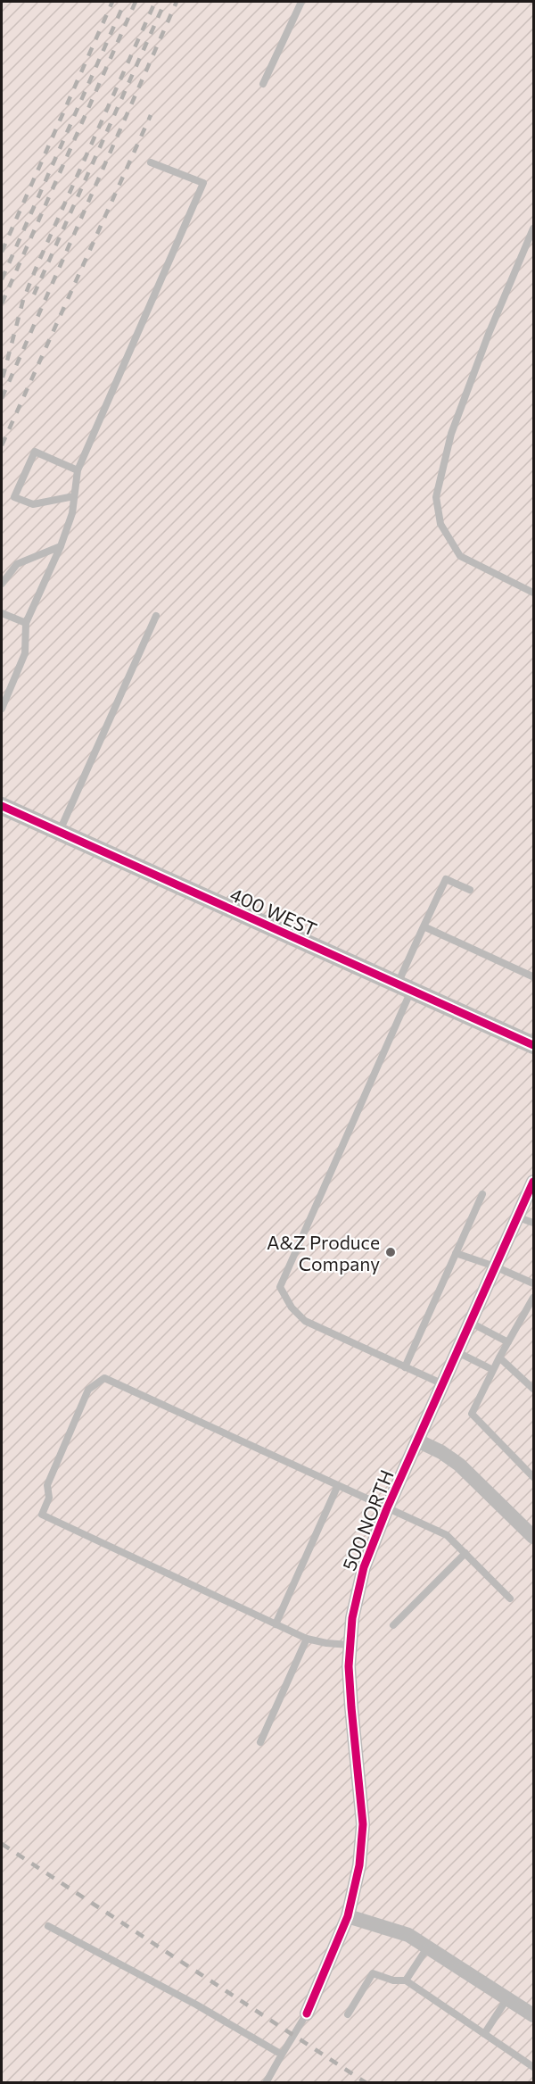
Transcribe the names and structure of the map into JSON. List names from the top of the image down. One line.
{"streets":{"street":["400 WEST","500 NORTH"]},"places":["A&Z Produce Company"]}
